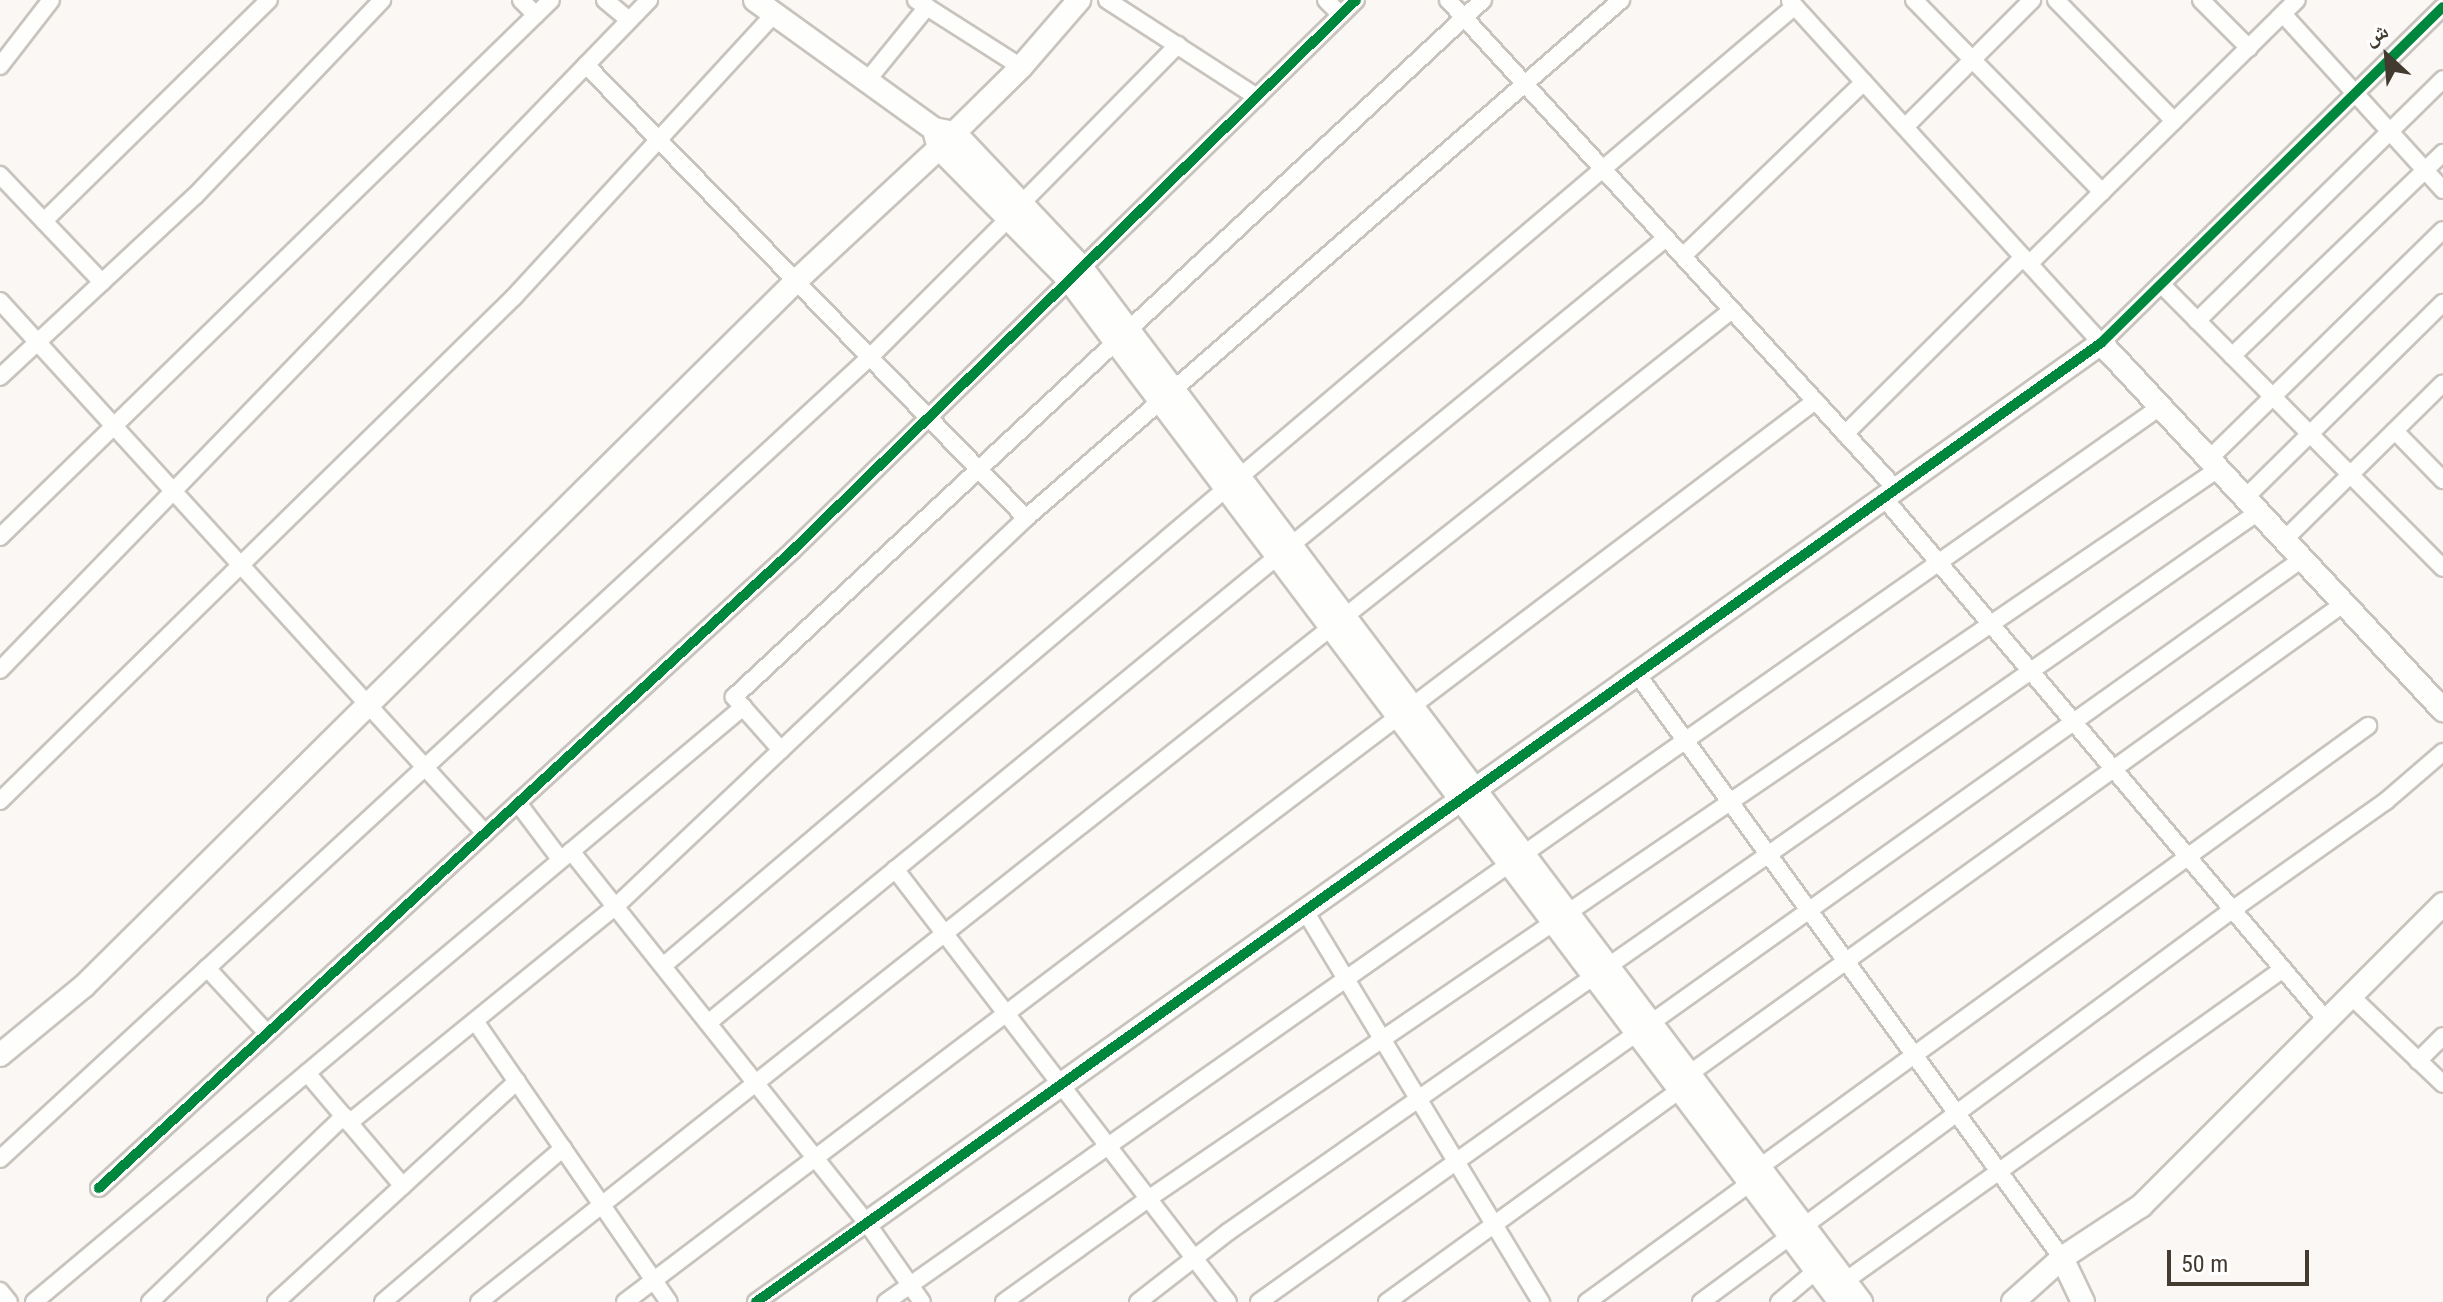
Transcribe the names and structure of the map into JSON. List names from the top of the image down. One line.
{"scale_bar":"50 m","north":"top left"}
